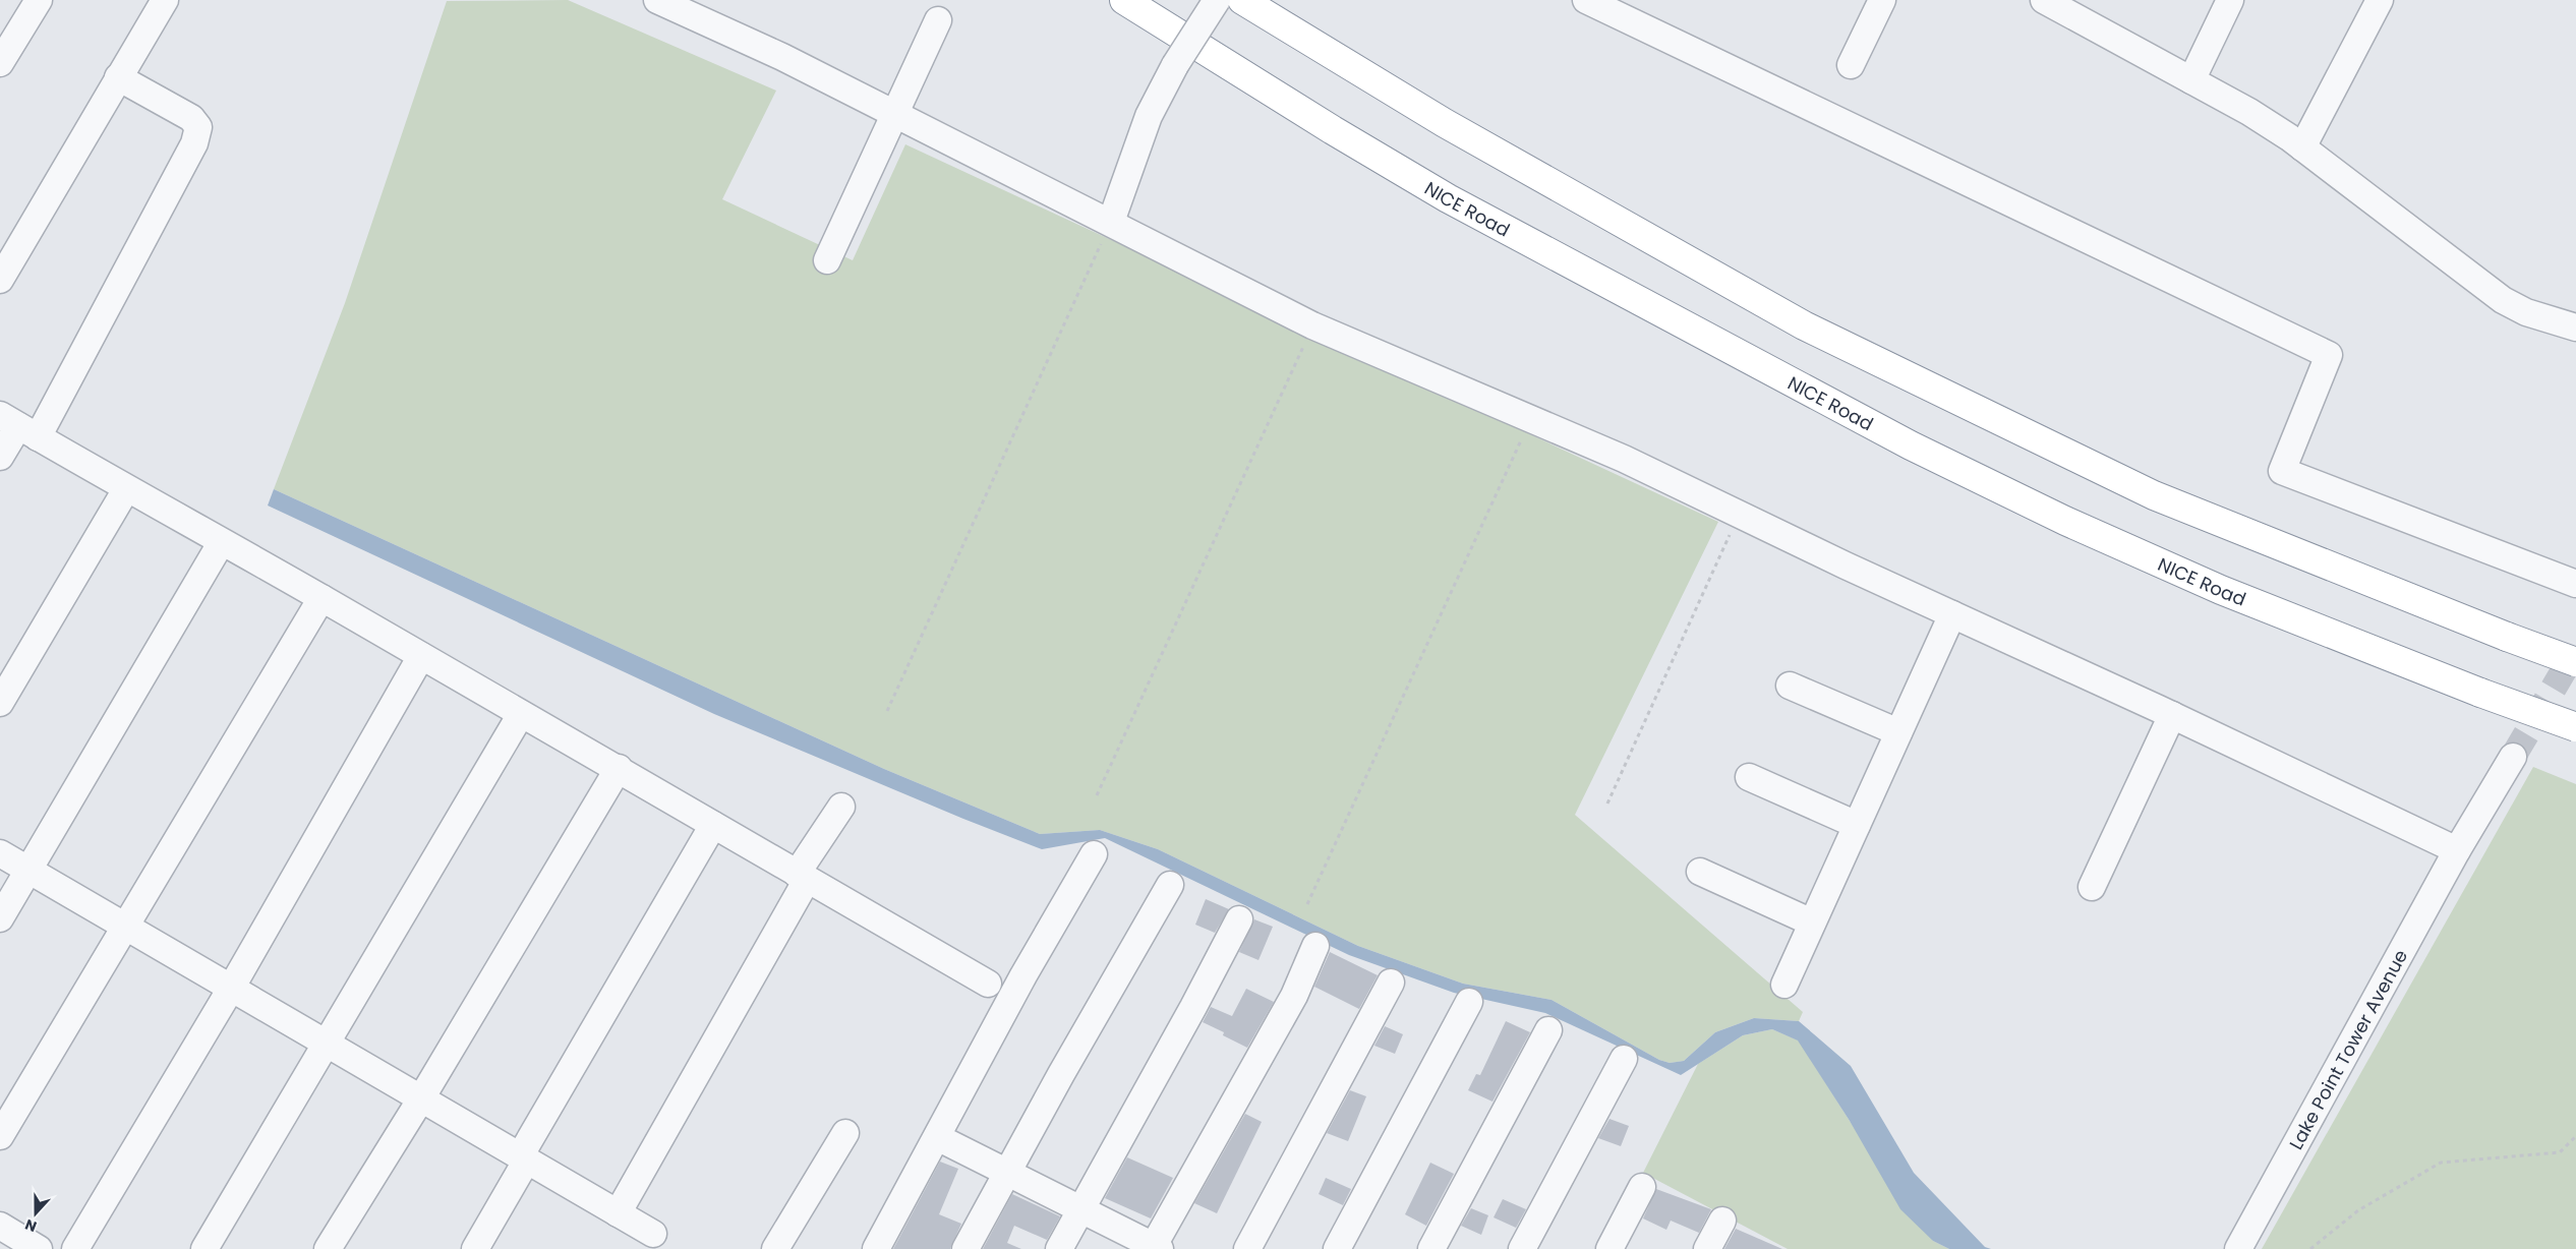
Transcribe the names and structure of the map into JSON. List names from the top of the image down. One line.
{"streets":{"highway":["NICE Road"],"street":["Lake Point Tower Avenue"]},"north":"bottom"}
